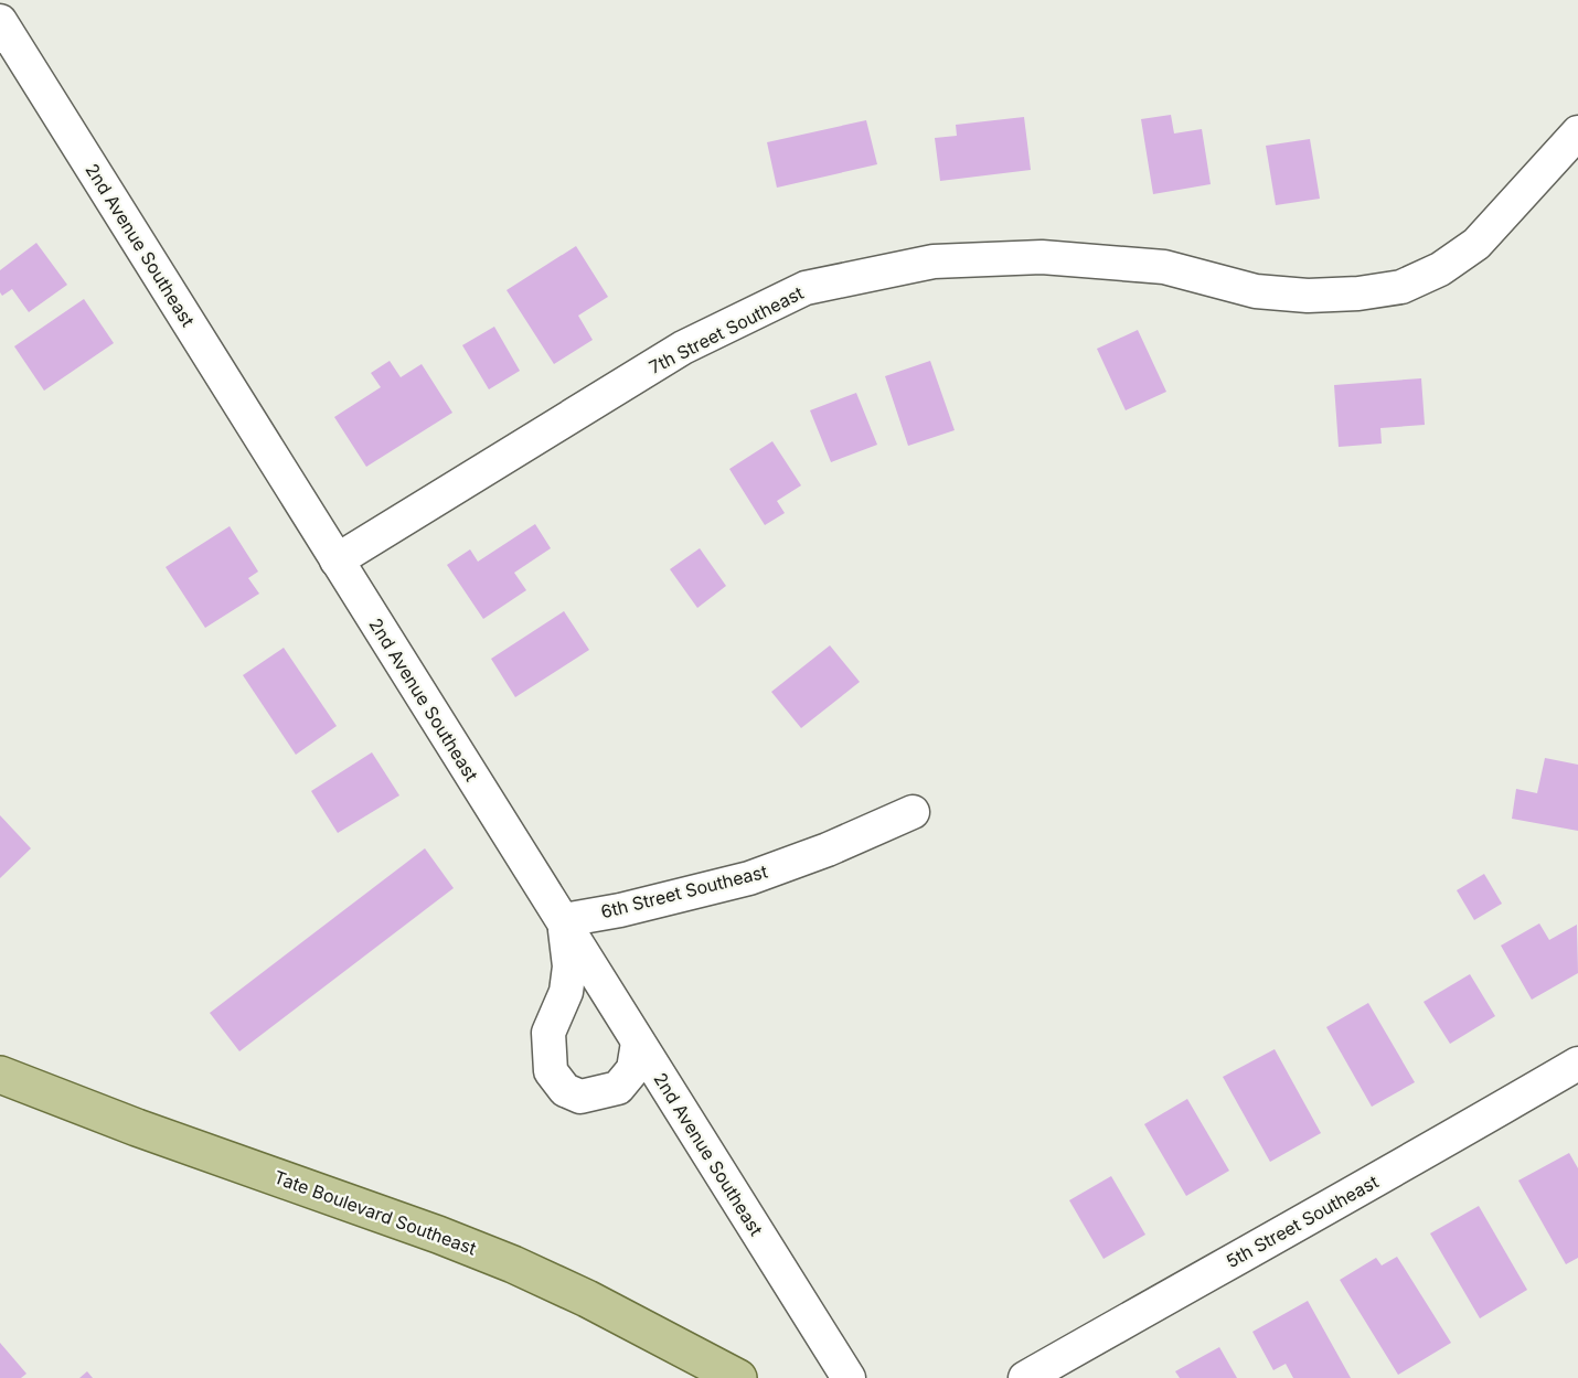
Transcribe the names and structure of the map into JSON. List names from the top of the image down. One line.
{"streets":{"main road":["Tate Boulevard Southeast"],"street":["2nd Avenue Southeast","7th Street Southeast","6th Street Southeast","5th Street Southeast"]},"crossings":[["2nd Avenue Southeast","7th Street Southeast"],["2nd Avenue Southeast","6th Street Southeast"]]}
